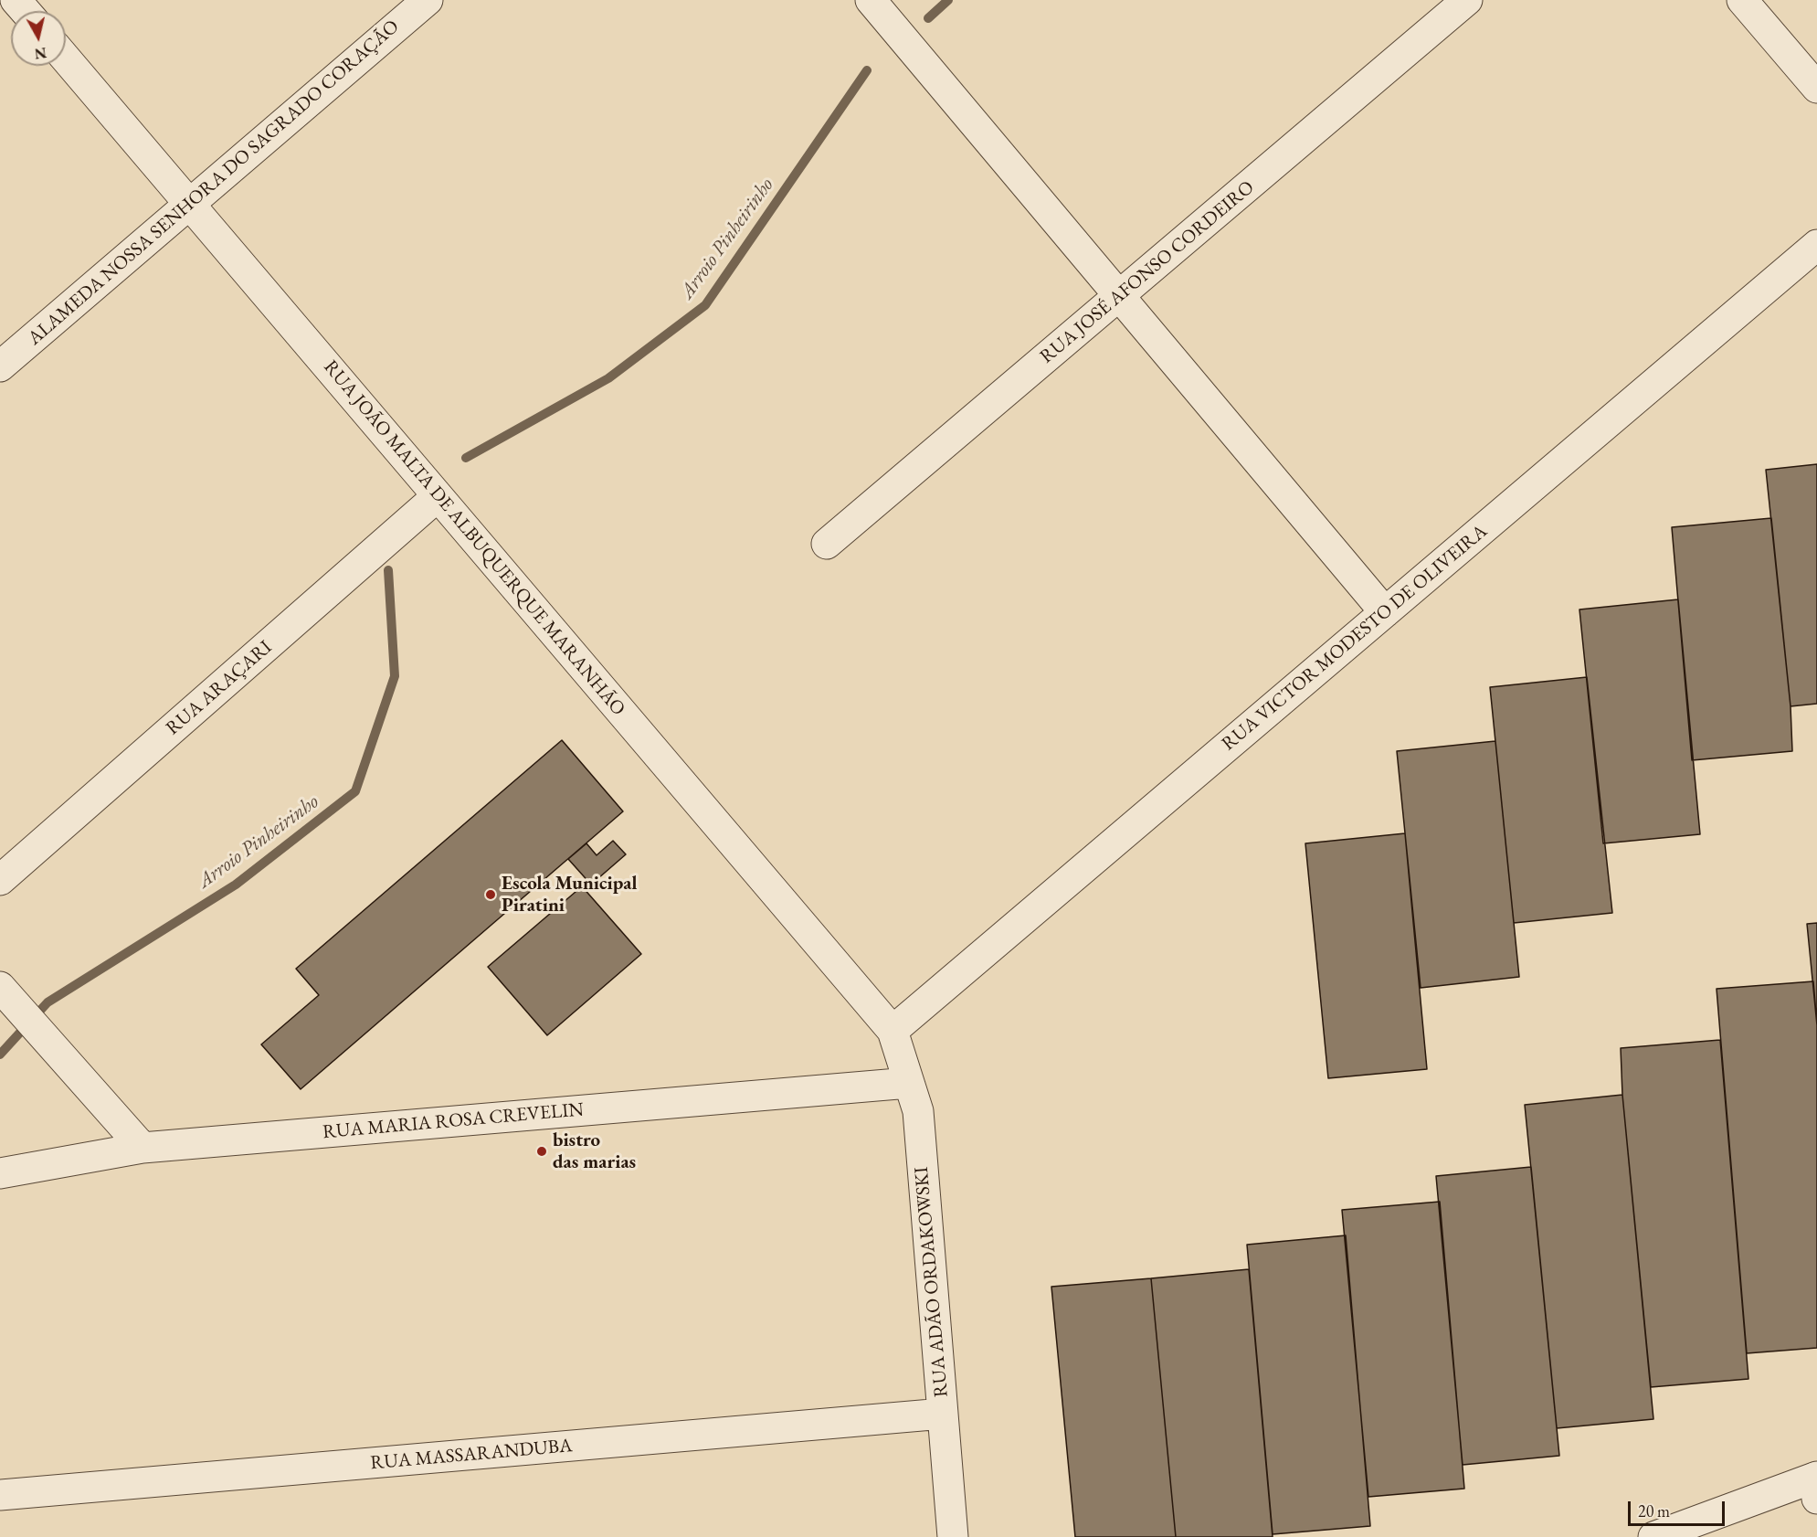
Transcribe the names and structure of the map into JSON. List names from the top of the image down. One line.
{"streets":{"street":["ALAMEDA NOSSA SENHORA DO SAGRADO CORAÇÃO","RUA JOSÉ AFONSO CORDEIRO","RUA JOÃO MALTA DE ALBUQUERQUE MARANHÃO","RUA VICTOR MODESTO DE OLIVEIRA","RUA ARAÇARI","RUA MARIA ROSA CREVELIN","RUA ADÃO ORDAKOWSKI","RUA MASSARANDUBA"]},"crossings":[["ALAMEDA NOSSA SENHORA DO SAGRADO CORAÇÃO","RUA JOÃO MALTA DE ALBUQUERQUE MARANHÃO"],["RUA JOÃO MALTA DE ALBUQUERQUE MARANHÃO","RUA VICTOR MODESTO DE OLIVEIRA"],["RUA JOÃO MALTA DE ALBUQUERQUE MARANHÃO","RUA ARAÇARI"],["RUA JOÃO MALTA DE ALBUQUERQUE MARANHÃO","RUA ADÃO ORDAKOWSKI"],["RUA VICTOR MODESTO DE OLIVEIRA","RUA ADÃO ORDAKOWSKI"],["RUA MARIA ROSA CREVELIN","RUA ADÃO ORDAKOWSKI"],["RUA ADÃO ORDAKOWSKI","RUA MASSARANDUBA"]],"water":["Arroio Pinheirinho"],"places":["Escola Municipal Piratini","bistro das marias"],"scale_bar":"20 m","north":"bottom"}
